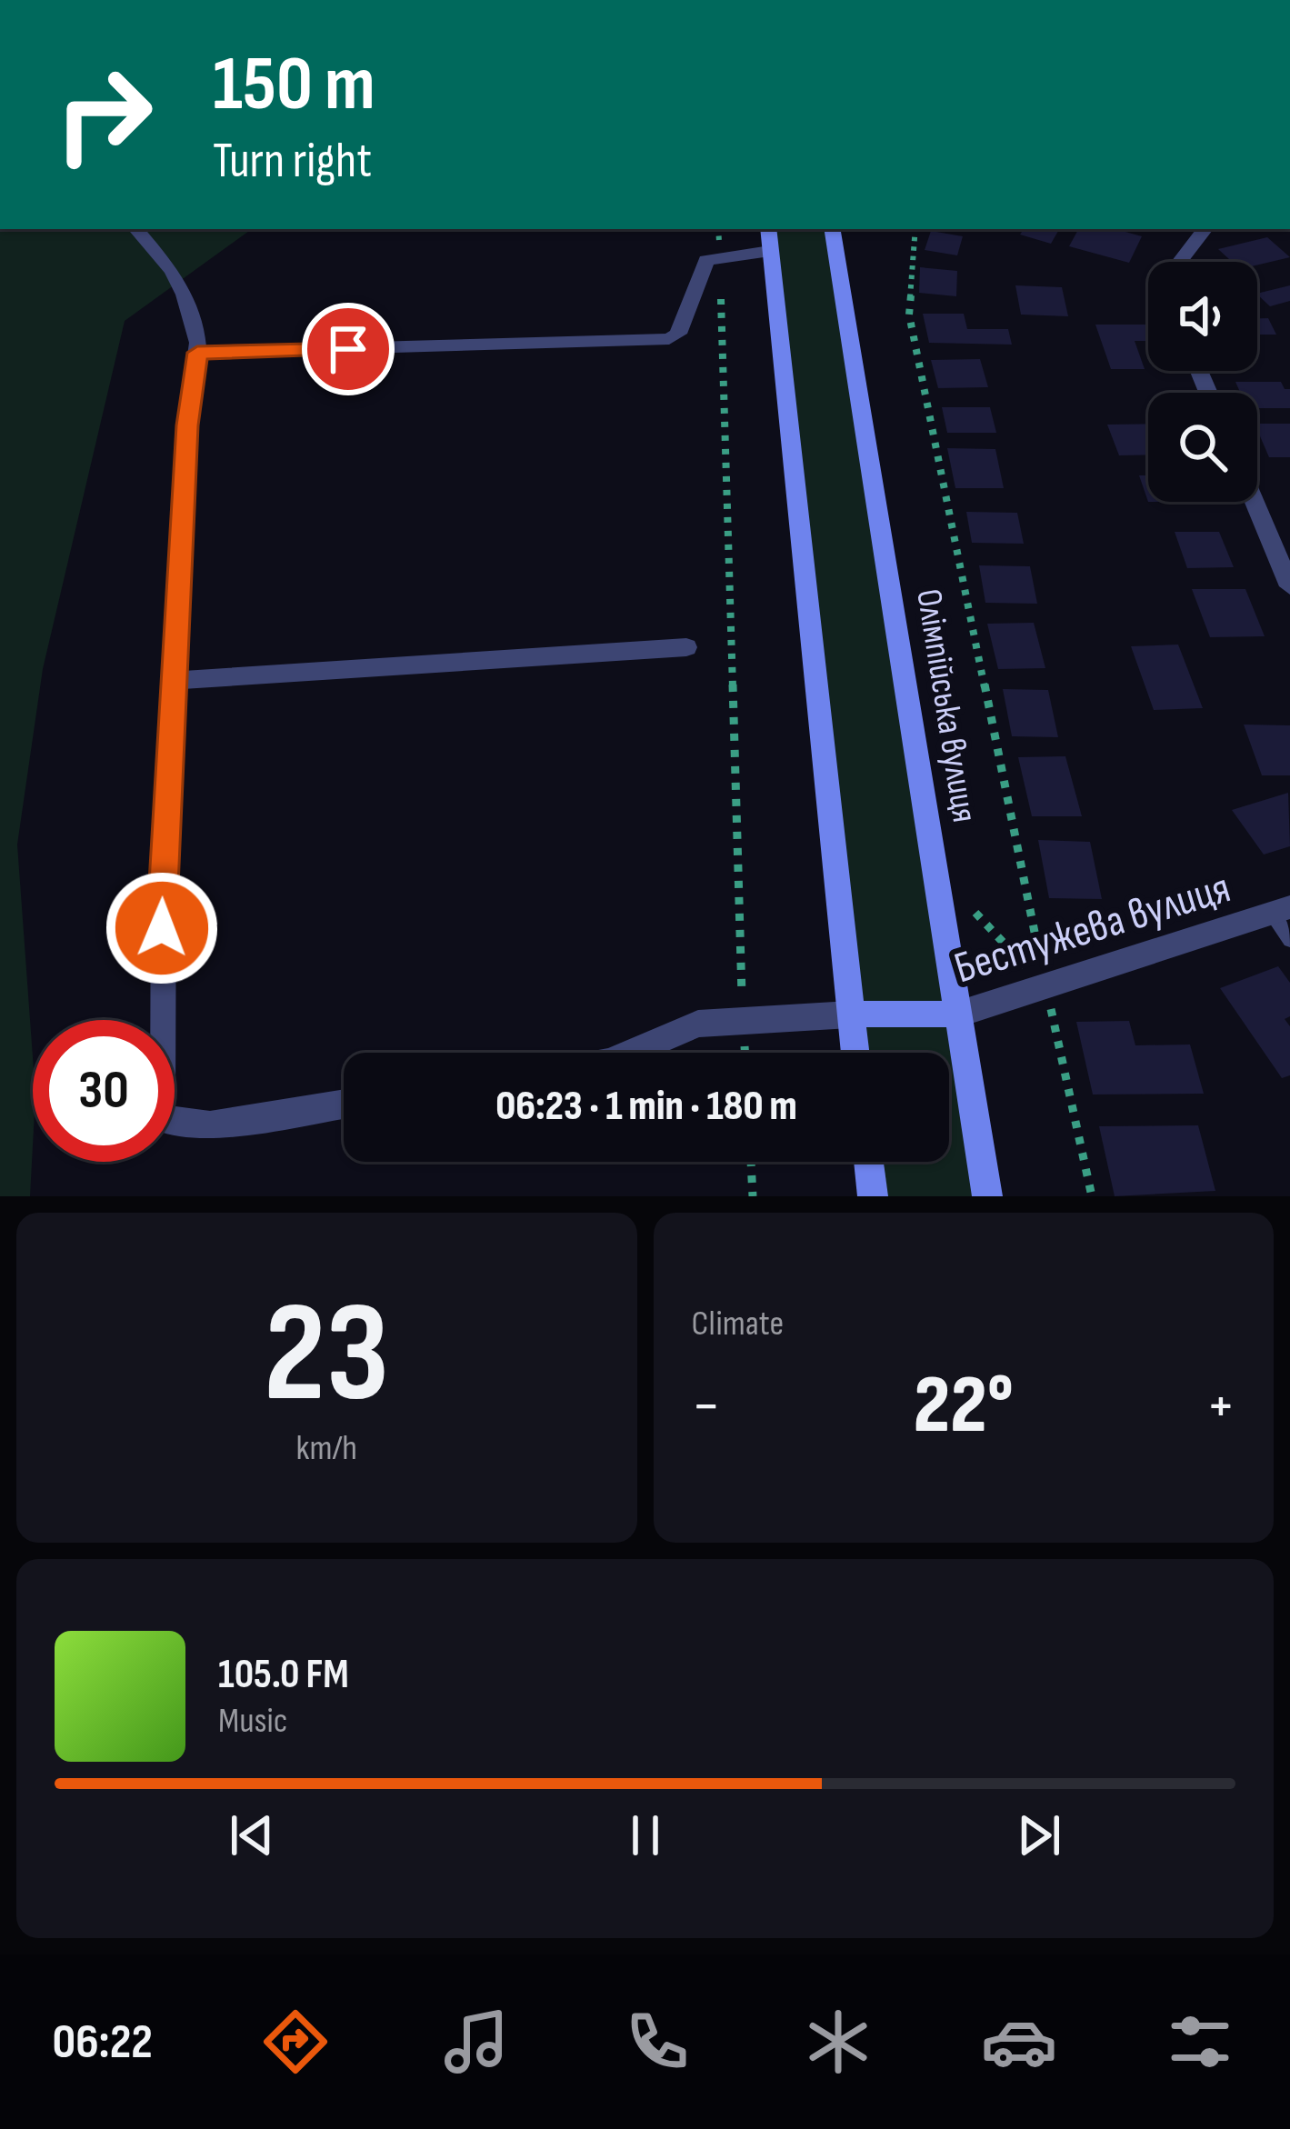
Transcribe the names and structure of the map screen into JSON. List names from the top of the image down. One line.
{"streets":{"main road":["Олімпійська вулиця","Бестужева вулиця"]},"crossings":[["Олімпійська вулиця","Бестужева вулиця"]],"page":{"turn":["150 m","Turn right"],"limit":"30","trip":"06:23 · 1 min · 180 m","tile":[["23","km/h"],"Climate"],"heat":["−","22°","+"],"song":["105.0 FM","Music"],"tabs":"06:22"}}
